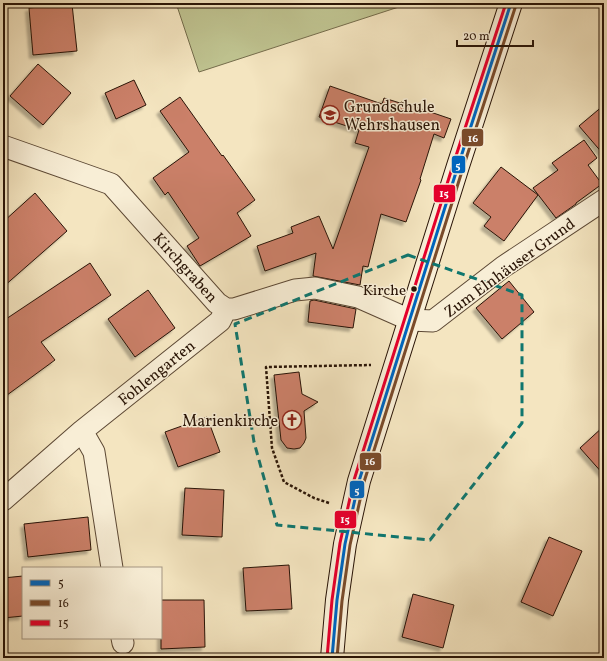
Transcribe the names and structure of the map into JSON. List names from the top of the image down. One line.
{"streets":{"street":["Kirchgraben","Zum Elnhäuser Grund","Fohlengarten"]},"crossings":[["Kirchgraben","Zum Elnhäuser Grund"],["Kirchgraben","Fohlengarten"]],"places":{"school or university":["Grundschule Wehrshausen"],"other":["Kirche"],"church":["Marienkirche"]},"lines":["transit line 5","transit line 15","transit line 16"],"legend":["5","16","15"],"scale_bar":"20 m"}
